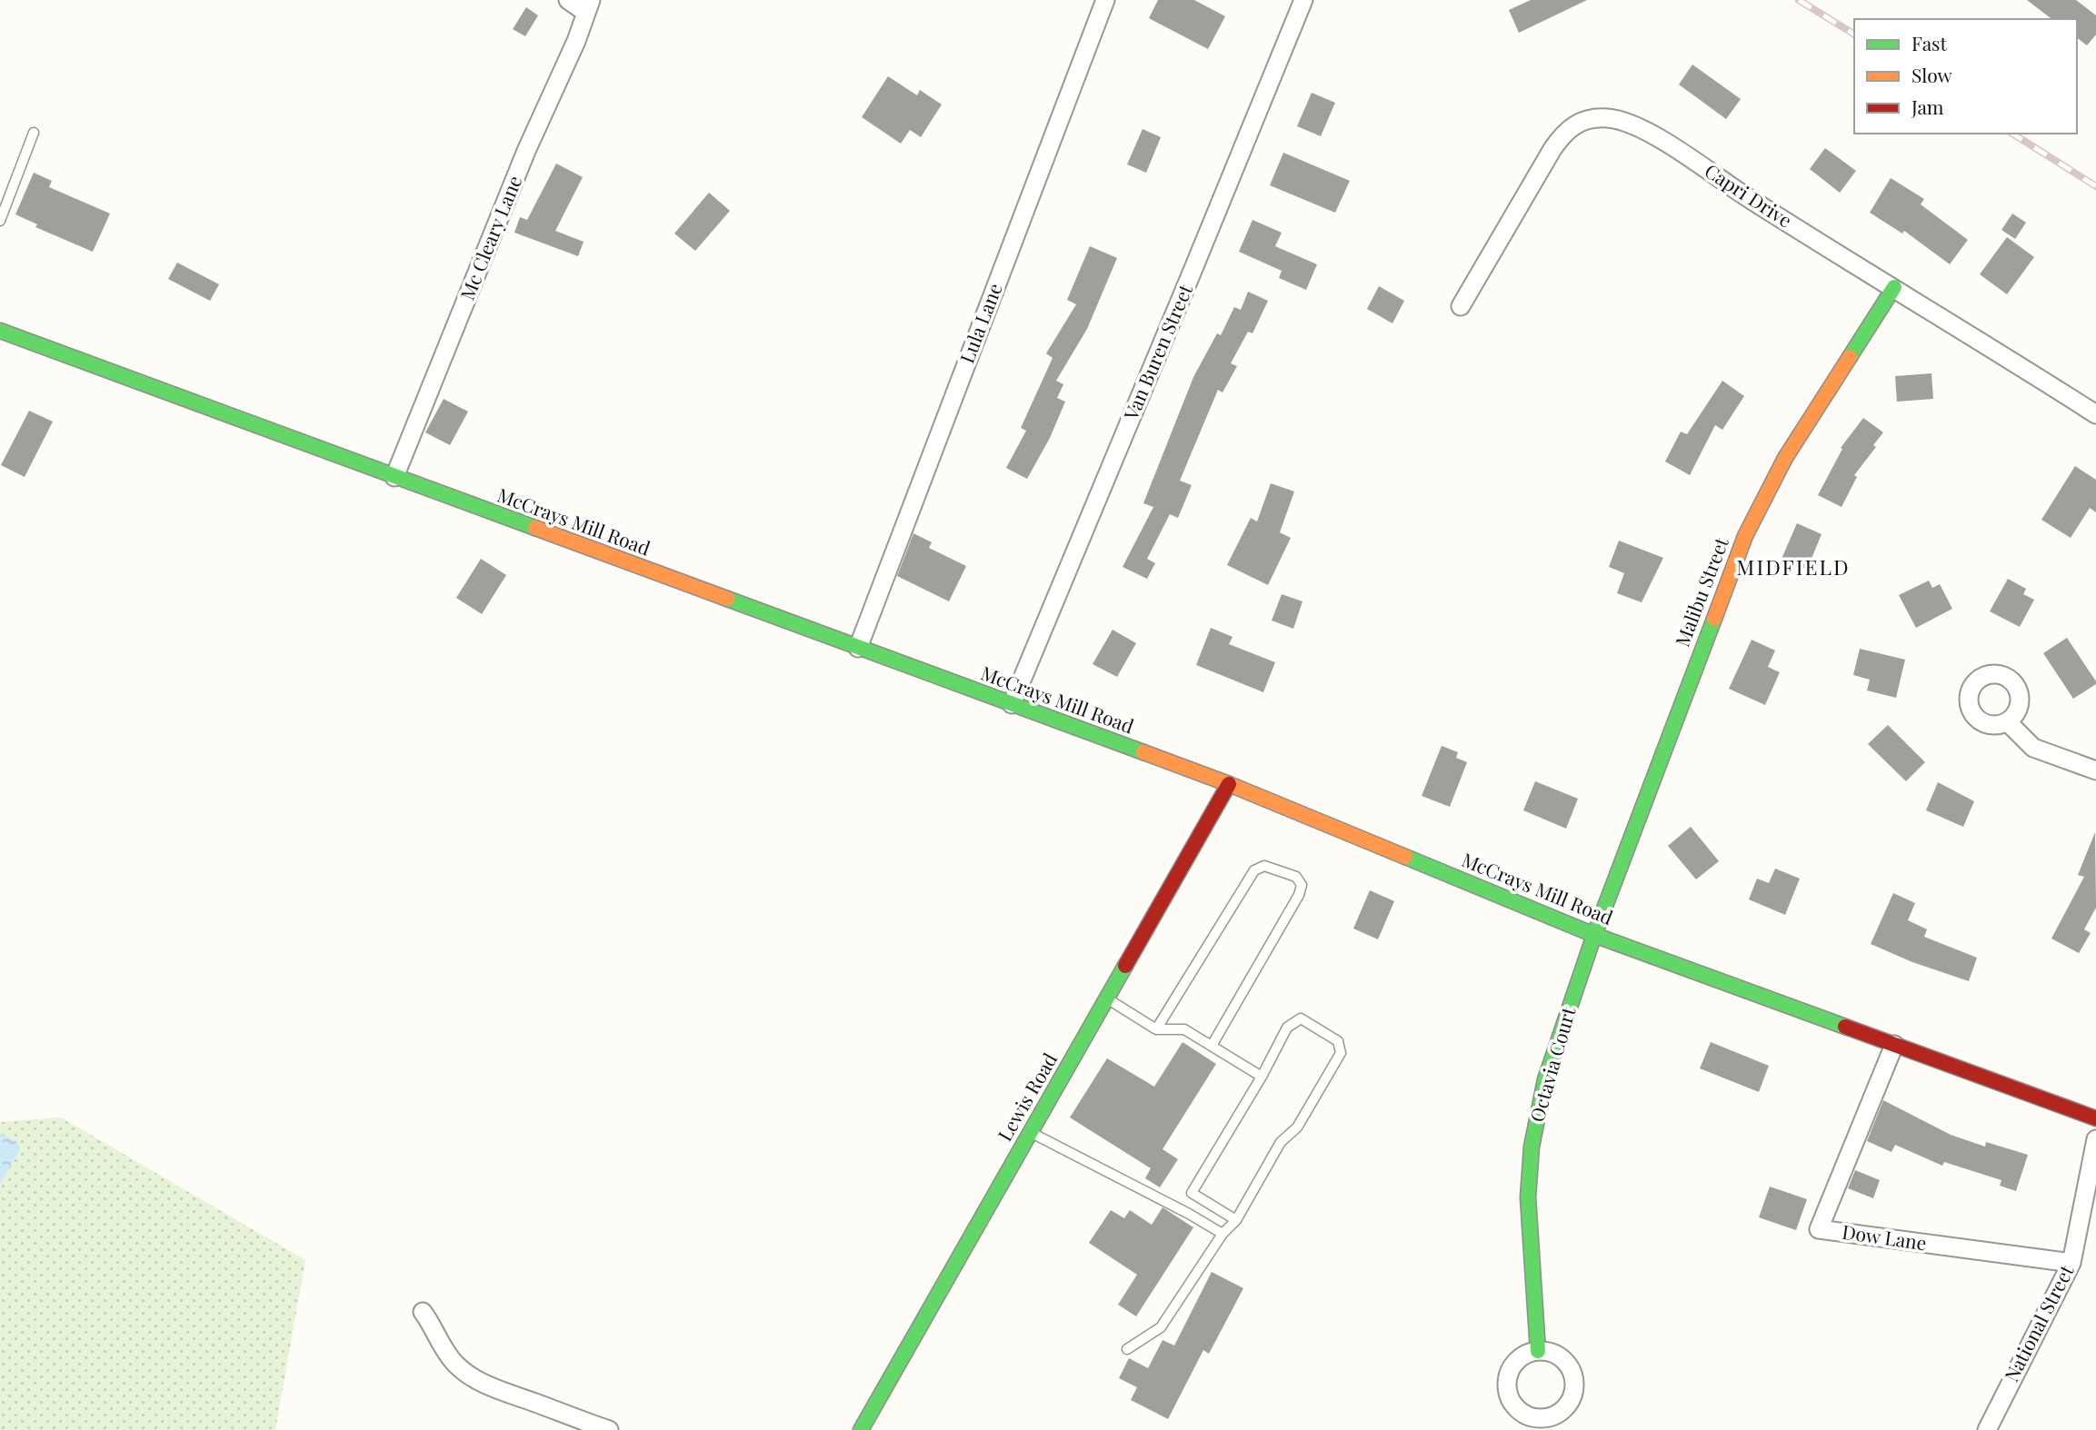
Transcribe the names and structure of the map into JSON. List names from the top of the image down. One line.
{"streets":{"street":["Capri Drive","Mc Cleary Lane","Lula Lane","Van Buren Street","McCrays Mill Road","Malibu Street","Octavia Court","Lewis Road","Dow Lane","National Street"]},"crossings":[["Capri Drive","Malibu Street"],["Mc Cleary Lane","McCrays Mill Road"],["Lula Lane","McCrays Mill Road"],["Van Buren Street","McCrays Mill Road"],["McCrays Mill Road","Malibu Street"],["McCrays Mill Road","Octavia Court"],["McCrays Mill Road","Lewis Road"],["McCrays Mill Road","Dow Lane"],["Malibu Street","Octavia Court"],["Dow Lane","National Street"]],"districts":["MIDFIELD"],"legend":["Fast","Slow","Jam"]}
